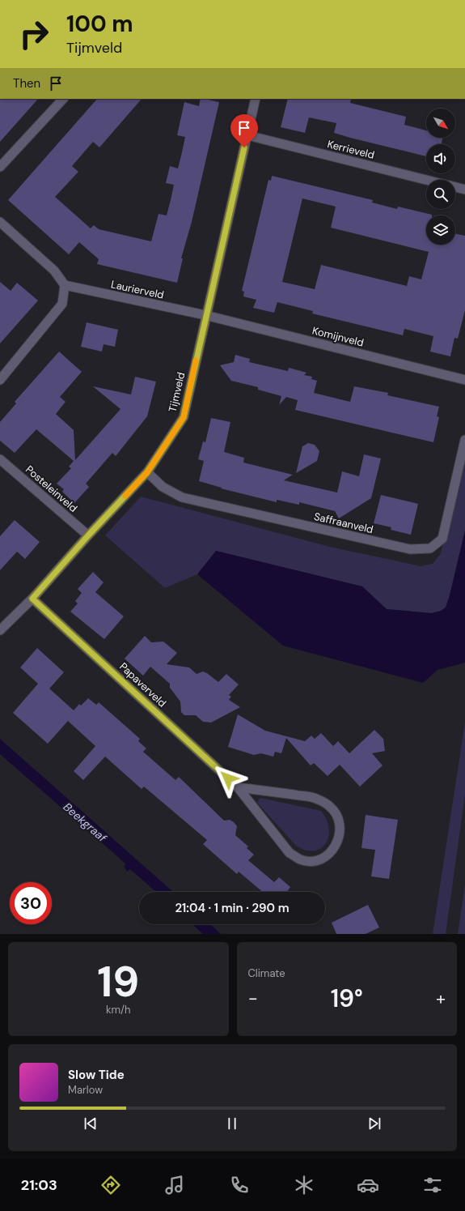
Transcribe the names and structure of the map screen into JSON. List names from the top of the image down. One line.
{"streets":{"street":["Kerrieveld","Laurierveld","Komijnveld","Tijmveld","Posteleinveld","Saffraanveld","Papaverveld"]},"crossings":[["Kerrieveld","Tijmveld"],["Laurierveld","Komijnveld"],["Laurierveld","Tijmveld"],["Komijnveld","Tijmveld"],["Tijmveld","Posteleinveld"],["Tijmveld","Saffraanveld"],["Tijmveld","Papaverveld"]],"water":["Beekgraaf"],"north":"bottom right","page":{"turn":["100 m","Tijmveld"],"then":"Then","limit":"30","trip":"21:04 · 1 min · 290 m","tile":[["19","km/h"],"Climate"],"heat":["−","19°","+"],"song":["Slow Tide","Marlow"],"tabs":"21:03"}}
